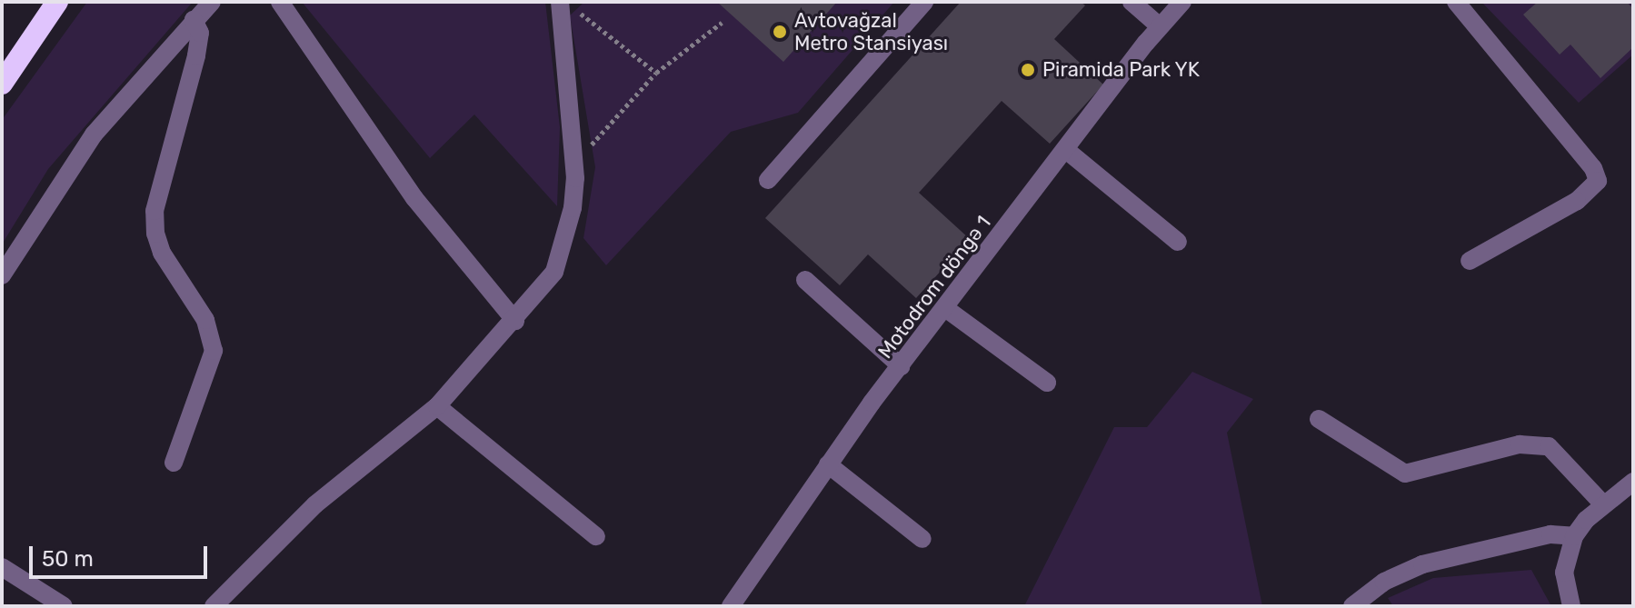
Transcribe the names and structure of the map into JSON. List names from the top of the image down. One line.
{"streets":{"street":["Motodrom döngə 1"]},"places":["Avtovağzal Metro Stansiyası","Piramida Park YK"],"scale_bar":"50 m"}
